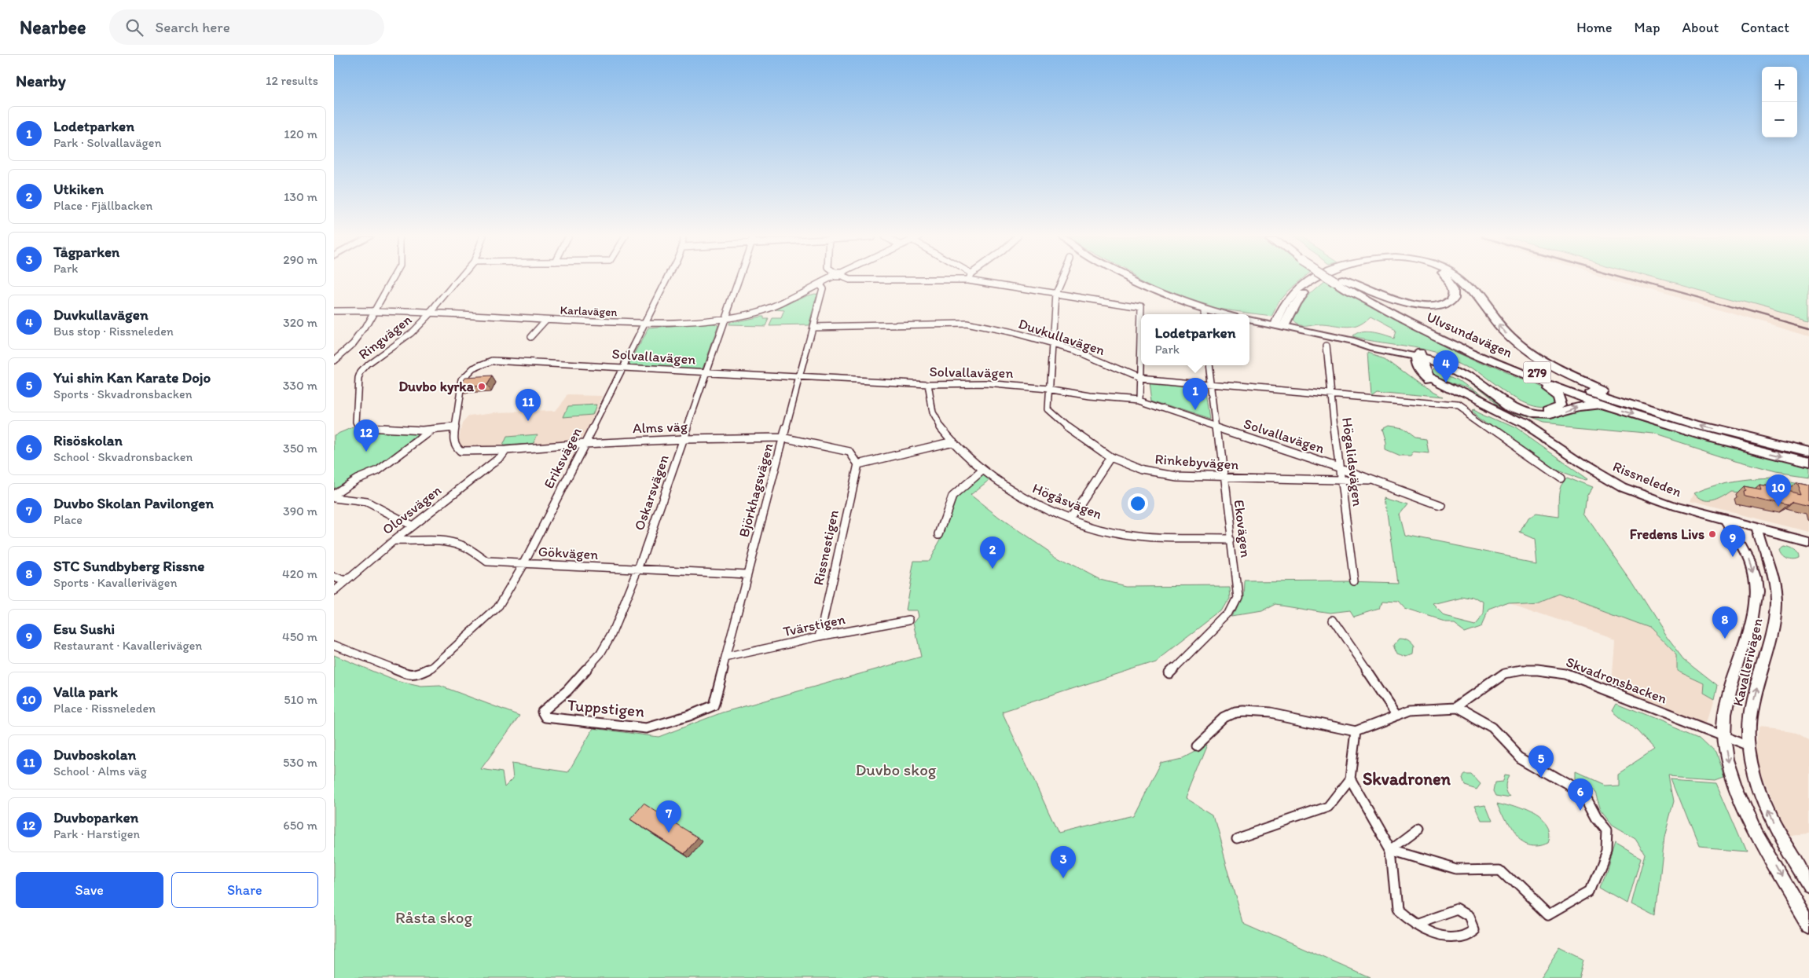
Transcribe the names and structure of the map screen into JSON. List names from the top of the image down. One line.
{"streets":{"main road":["Ulvsundavägen","279"],"street":["Karlavägen","Ringvägen","Duvkullavägen","Solvallavägen","Alms väg","Eriksvägen","Rinkebyvägen","Högalidsvägen","Rissneleden","Björkhagsvägen","Oskarsvägen","Högåsvägen","Olovsvägen","Ekovägen","Rissnestigen","Gökvägen","Tvärstigen","Kavallerivägen","Skvadronsbacken","Tuppstigen"]},"crossings":[["Karlavägen","Ringvägen"],["Karlavägen","Eriksvägen"],["Karlavägen","Björkhagsvägen"],["Karlavägen","Oskarsvägen"],["Ringvägen","Alms väg"],["Duvkullavägen","Rinkebyvägen"],["Duvkullavägen","Högalidsvägen"],["Duvkullavägen","Björkhagsvägen"],["Duvkullavägen","Ekovägen"],["Solvallavägen","Alms väg"],["Solvallavägen","Eriksvägen"],["Solvallavägen","Rinkebyvägen"],["Solvallavägen","Högalidsvägen"],["Solvallavägen","Björkhagsvägen"],["Solvallavägen","Oskarsvägen"],["Solvallavägen","Högåsvägen"],["Solvallavägen","Ekovägen"],["Alms väg","Eriksvägen"],["Alms väg","Björkhagsvägen"],["Alms väg","Oskarsvägen"],["Alms väg","Olovsvägen"],["Alms väg","Rissnestigen"],["Eriksvägen","Gökvägen"],["Rinkebyvägen","Högalidsvägen"],["Rinkebyvägen","Ekovägen"],["Rissneleden","Kavallerivägen"],["Björkhagsvägen","Gökvägen"],["Björkhagsvägen","Tvärstigen"],["Björkhagsvägen","Tuppstigen"],["Oskarsvägen","Gökvägen"],["Oskarsvägen","Tuppstigen"],["Högåsvägen","Ekovägen"],["Olovsvägen","Gökvägen"],["Rissnestigen","Tvärstigen"],["Kavallerivägen","Skvadronsbacken"]],"districts":["Skvadronen"],"parks":["Duvbo skog","Råsta skog"],"places":["Duvbo kyrka","Fredens Livs"],"page":{"header":"Nearbee","search":"Search here","nav":["Home","Map","About","Contact"],"heading":["Nearby","12 results"],"map_buttons":["+","−"],"list":[{"mark":"1","name":"Lodetparken","note":"Park · Solvallavägen","value":"120 m"},{"mark":"2","name":"Utkiken","note":"Place · Fjällbacken","value":"130 m"},{"mark":"3","name":"Tågparken","note":"Park","value":"290 m"},{"mark":"4","name":"Duvkullavägen","note":"Bus stop · Rissneleden","value":"320 m"},{"mark":"5","name":"Yui shin Kan Karate Dojo","note":"Sports · Skvadronsbacken","value":"330 m"},{"mark":"6","name":"Risöskolan","note":"School · Skvadronsbacken","value":"350 m"},{"mark":"7","name":"Duvbo Skolan Pavilongen","note":"Place","value":"390 m"},{"mark":"8","name":"STC Sundbyberg Rissne","note":"Sports · Kavallerivägen","value":"420 m"},{"mark":"9","name":"Esu Sushi","note":"Restaurant · Kavallerivägen","value":"450 m"},{"mark":"10","name":"Valla park","note":"Place · Rissneleden","value":"510 m"},{"mark":"11","name":"Duvboskolan","note":"School · Alms väg","value":"530 m"},{"mark":"12","name":"Duvboparken","note":"Park · Harstigen","value":"650 m"}],"popup":["Lodetparken","Park"],"pins":["4","1","11","12","10","9","2","8","5","6","7","3"],"buttons":["Save","Share"]}}
